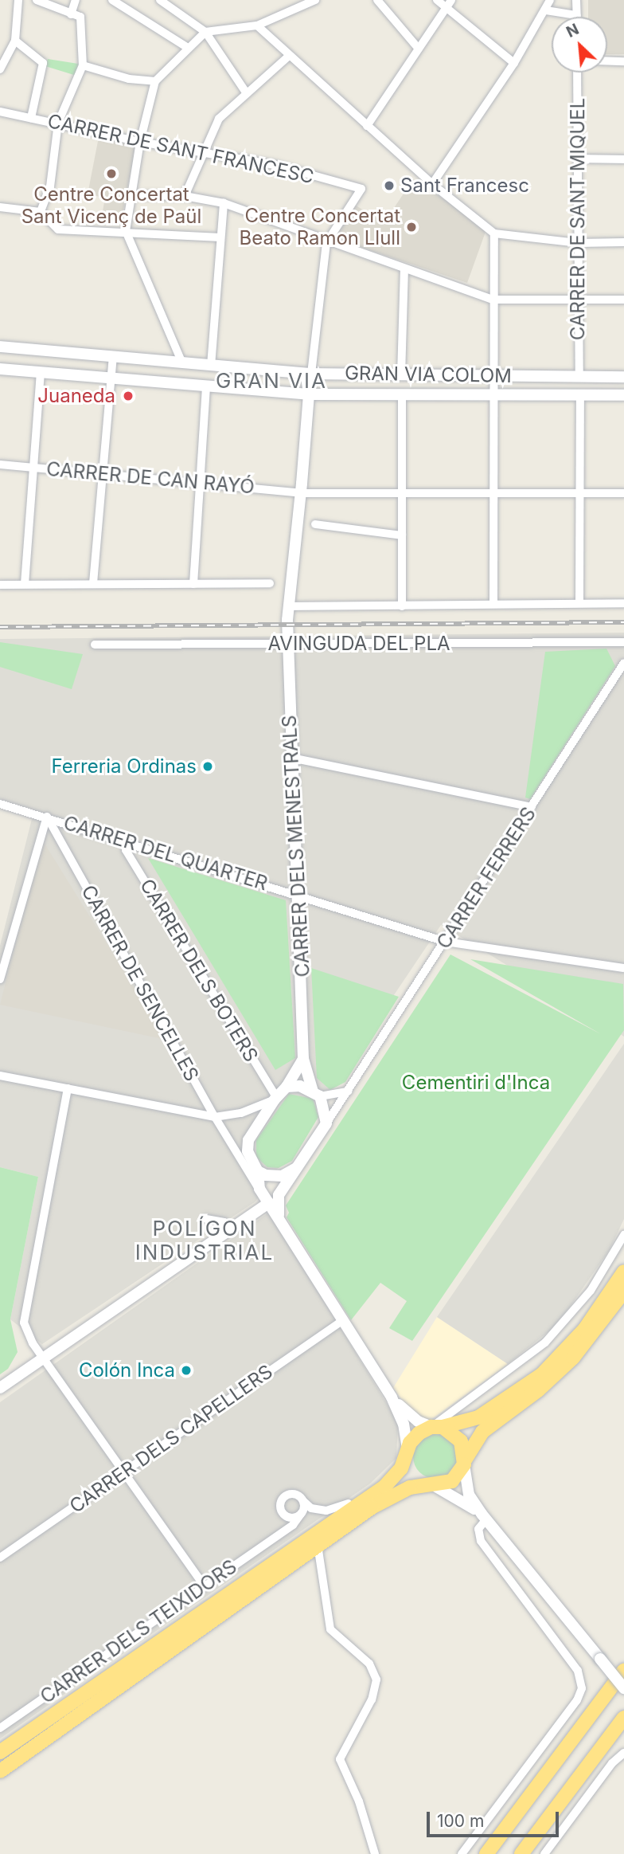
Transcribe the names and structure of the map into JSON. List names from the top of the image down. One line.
{"streets":{"street":["CARRER DE SANT FRANCESC","CARRER DE SANT MIQUEL","GRAN VIA COLOM","CARRER DE CAN RAYÓ","AVINGUDA DEL PLA","CARRER DELS MENESTRALS","CARRER DEL QUARTER","CARRER FERRERS","CARRER DELS BOTERS","CARRER DE SENCELLES","CARRER DELS CAPELLERS","CARRER DELS TEIXIDORS"]},"crossings":[["CARRER DE SANT MIQUEL","GRAN VIA COLOM"],["GRAN VIA COLOM","CARRER DELS MENESTRALS"],["CARRER DE CAN RAYÓ","CARRER DELS MENESTRALS"],["AVINGUDA DEL PLA","CARRER DELS MENESTRALS"],["CARRER DELS MENESTRALS","CARRER DEL QUARTER"],["CARRER DELS MENESTRALS","CARRER FERRERS"],["CARRER DELS MENESTRALS","CARRER DELS BOTERS"],["CARRER DELS MENESTRALS","CARRER DE SENCELLES"],["CARRER DEL QUARTER","CARRER FERRERS"],["CARRER DEL QUARTER","CARRER DELS BOTERS"],["CARRER DEL QUARTER","CARRER DE SENCELLES"],["CARRER FERRERS","CARRER DELS BOTERS"],["CARRER FERRERS","CARRER DE SENCELLES"],["CARRER DELS BOTERS","CARRER DE SENCELLES"],["CARRER DE SENCELLES","CARRER DELS CAPELLERS"]],"districts":["GRAN VIA","POLÍGON INDUSTRIAL"],"parks":["Cementiri d'Inca"],"places":["Centre Concertat Sant Vicenç de Paül","Sant Francesc","Centre Concertat Beato Ramon Llull","Juaneda","Ferreria Ordinas","Colón Inca"],"scale_bar":"100 m","north":"top left"}
